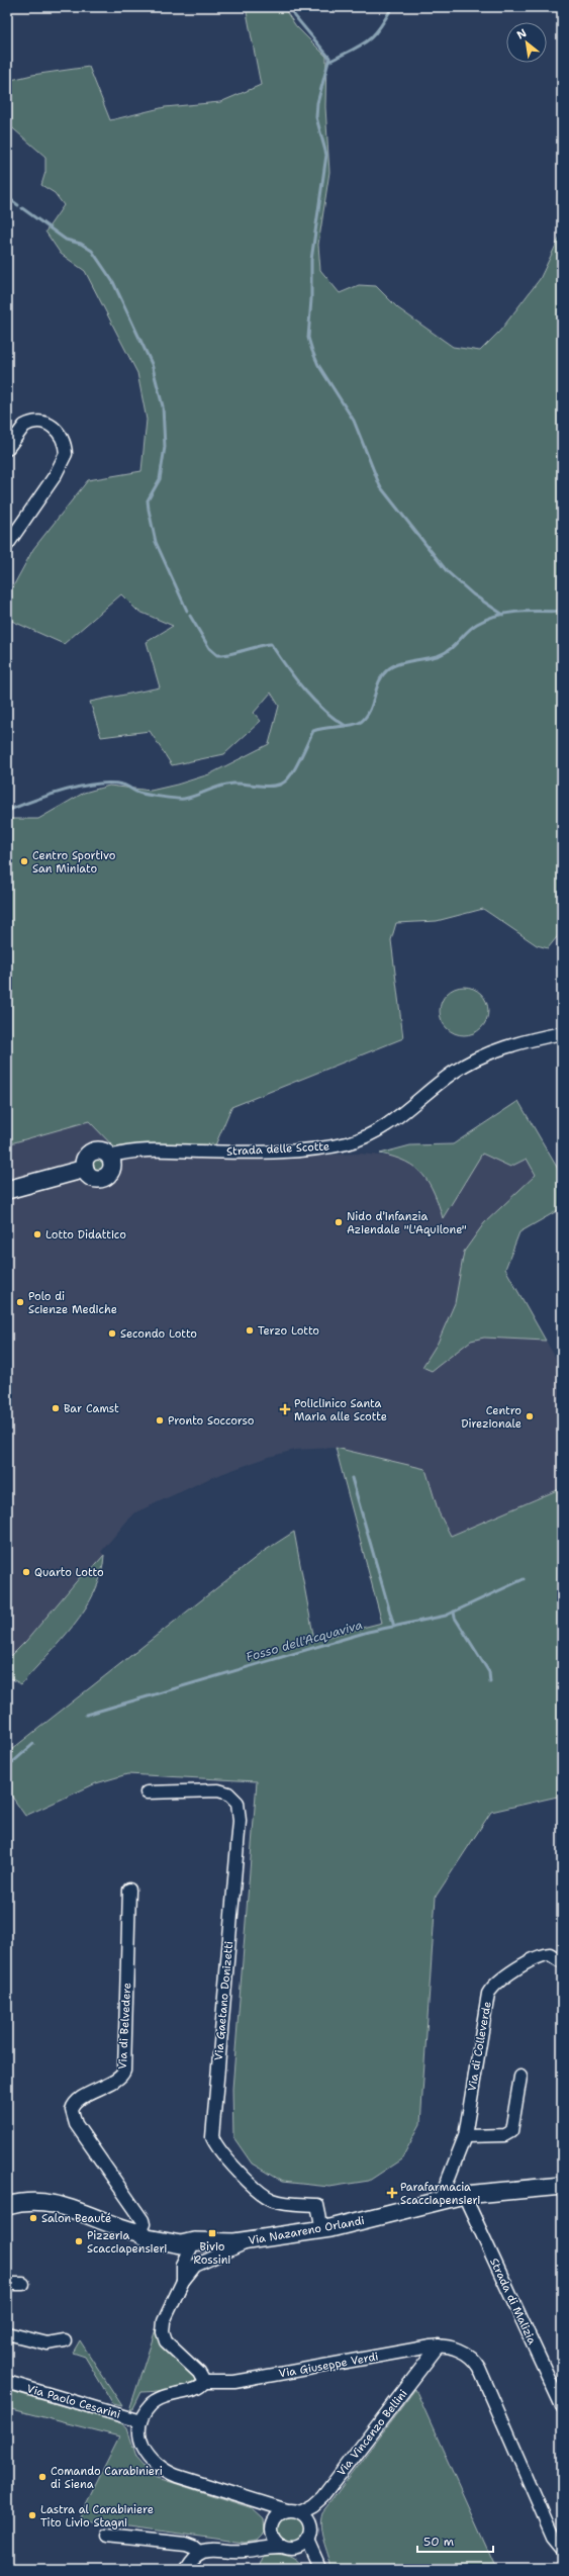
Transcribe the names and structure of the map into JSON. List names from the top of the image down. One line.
{"streets":{"street":["Strada delle Scotte","Via Gaetano Donizetti","Via di Belvedere","Via di Colleverde","Via Nazareno Orlandi","Strada di Malizia","Via Giuseppe Verdi","Via Paolo Cesarini","Via Vincenzo Bellini"]},"crossings":[["Via Gaetano Donizetti","Via Nazareno Orlandi"],["Via di Belvedere","Via Nazareno Orlandi"],["Via di Colleverde","Via Nazareno Orlandi"],["Via Nazareno Orlandi","Strada di Malizia"],["Via Giuseppe Verdi","Via Paolo Cesarini"],["Via Giuseppe Verdi","Via Vincenzo Bellini"]],"water":["Fosso dell'Acquaviva"],"places":{"other":["Centro Sportivo San Miniato","Nido d'infanzia Aziendale \"L'Aquilone\"","Lotto Didattico","Polo di Scienze Mediche","Terzo Lotto","Secondo Lotto","Bar Camst","Centro Direzionale","Pronto Soccorso","Quarto Lotto","Salon Beauté","Pizzeria Scacciapensieri","Comando Carabinieri di Siena","Lastra al Carabiniere Tito Livio Stagni"],"health":["Policlinico Santa Maria alle Scotte","Parafarmacia Scacciapensieri"],"transit":["Bivio Rossini"]},"scale_bar":"50 m","north":"top left"}
